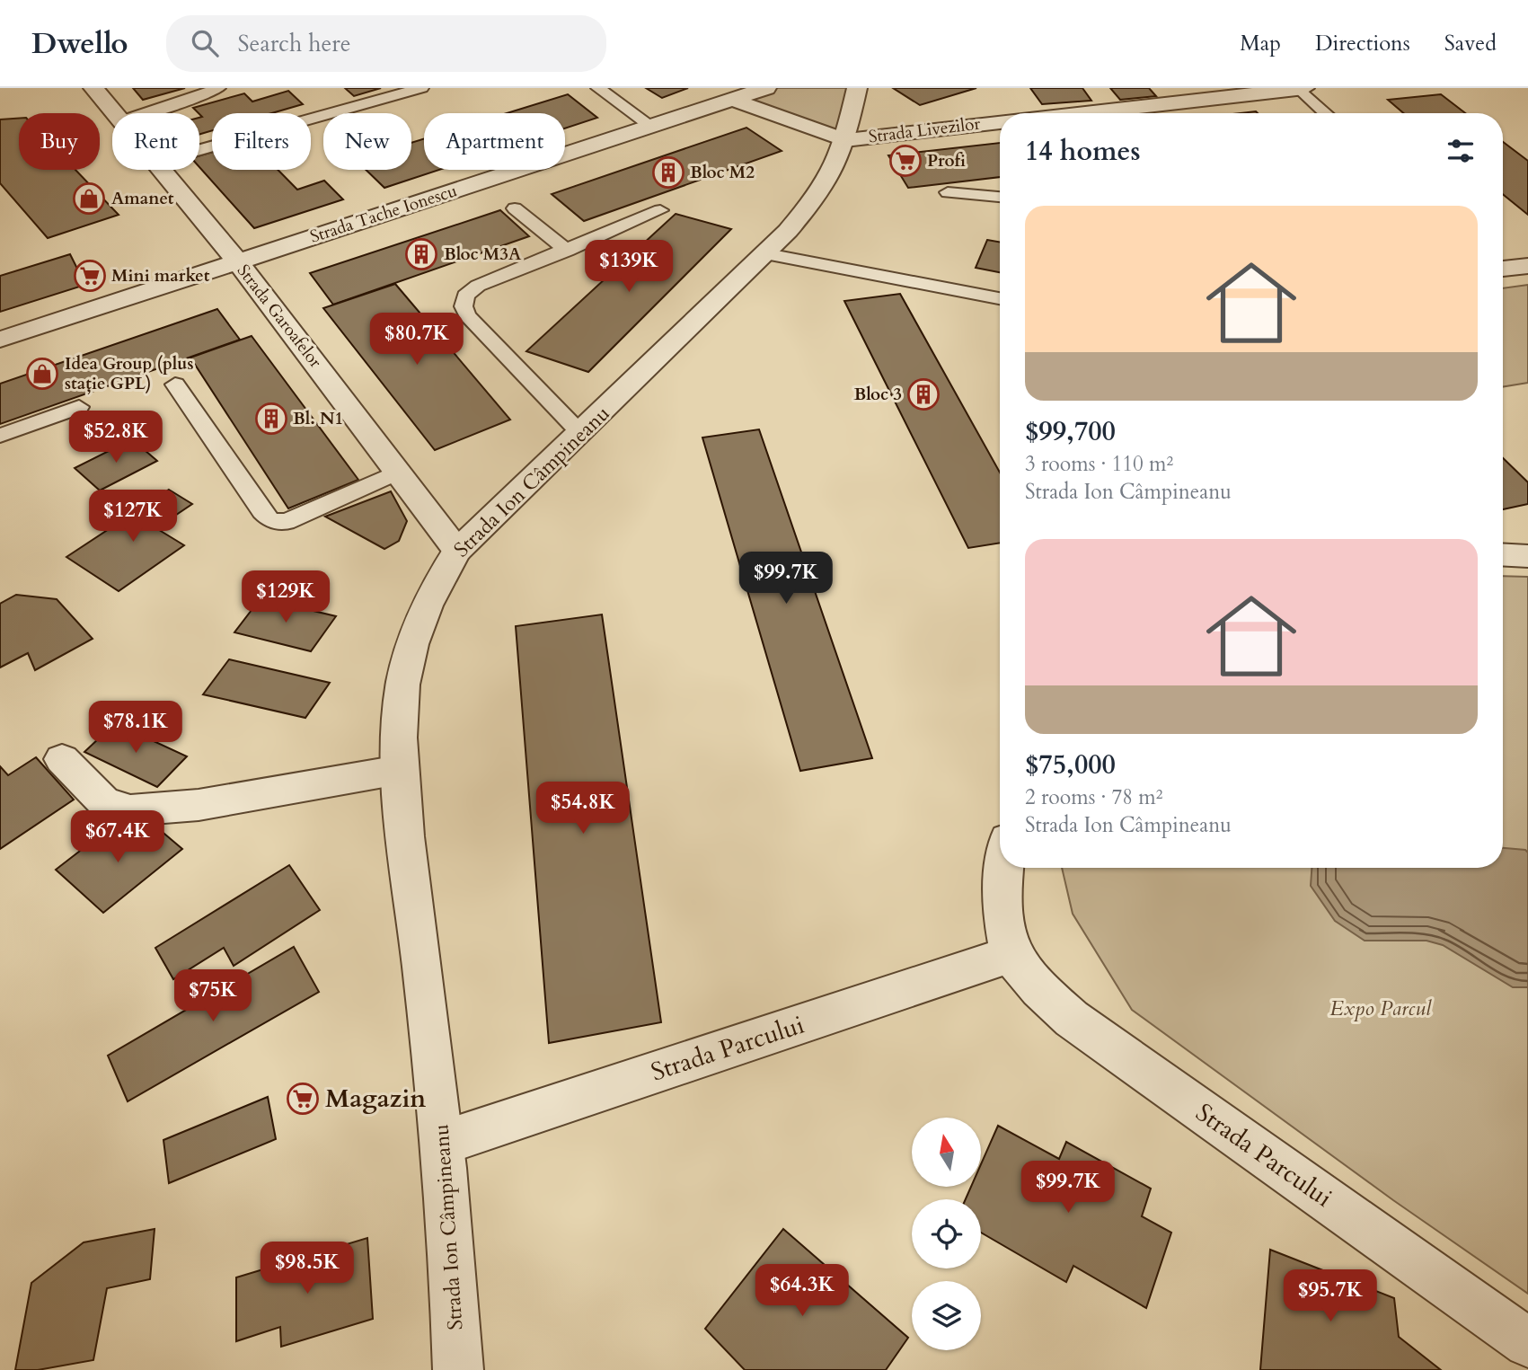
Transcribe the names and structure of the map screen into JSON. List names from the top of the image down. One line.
{"streets":{"street":["Strada Livezilor","Strada Tache Ionescu","Strada Garoafelor","Strada Ion Câmpineanu","Strada Parcului"]},"crossings":[["Strada Livezilor","Strada Ion Câmpineanu"],["Strada Tache Ionescu","Strada Garoafelor"],["Strada Garoafelor","Strada Ion Câmpineanu"],["Strada Ion Câmpineanu","Strada Parcului"]],"parks":["Expo Parcul"],"places":{"supermarket":["Profi","Mini market","Magazin"],"building":["Bloc M2","Bloc M3A","Bloc 3","Bl. N1"],"shop":["Amanet","Idea Group (plus stație GPL)"]},"north":"top","page":{"header":"Dwello","search":"Search here","nav":["Map","Directions","Saved"],"chip":["Buy","Rent","Filters","New","Apartment"],"heading":"14 homes","list":[{"name":"$99,700","note":"3 rooms · 110 m² · Strada Ion Câmpineanu"},{"name":"$75,000","note":"2 rooms · 78 m² · Strada Ion Câmpineanu"}],"price":["$139K","$80.7K","$52.8K","$127K","$99.7K","$129K","$78.1K","$54.8K","$67.4K","$75K","$99.7K","$98.5K","$64.3K","$95.7K"]}}
